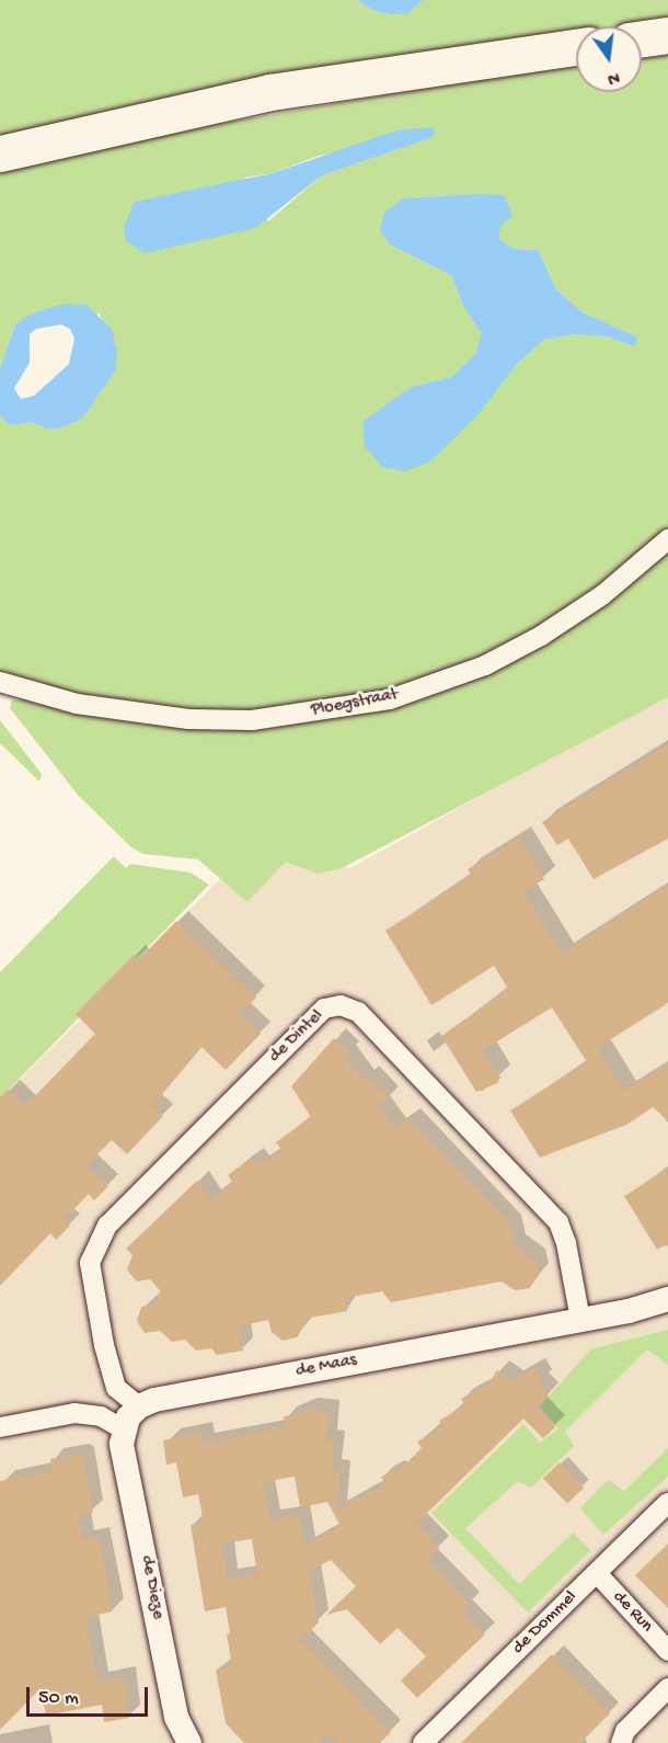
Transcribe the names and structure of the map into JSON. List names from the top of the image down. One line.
{"streets":{"street":["Ploegstraat","de Dintel","de Maas","de Dieze","de Run","de Dommel"]},"crossings":[["de Dintel","de Maas"],["de Run","de Dommel"]],"scale_bar":"50 m","north":"bottom"}
